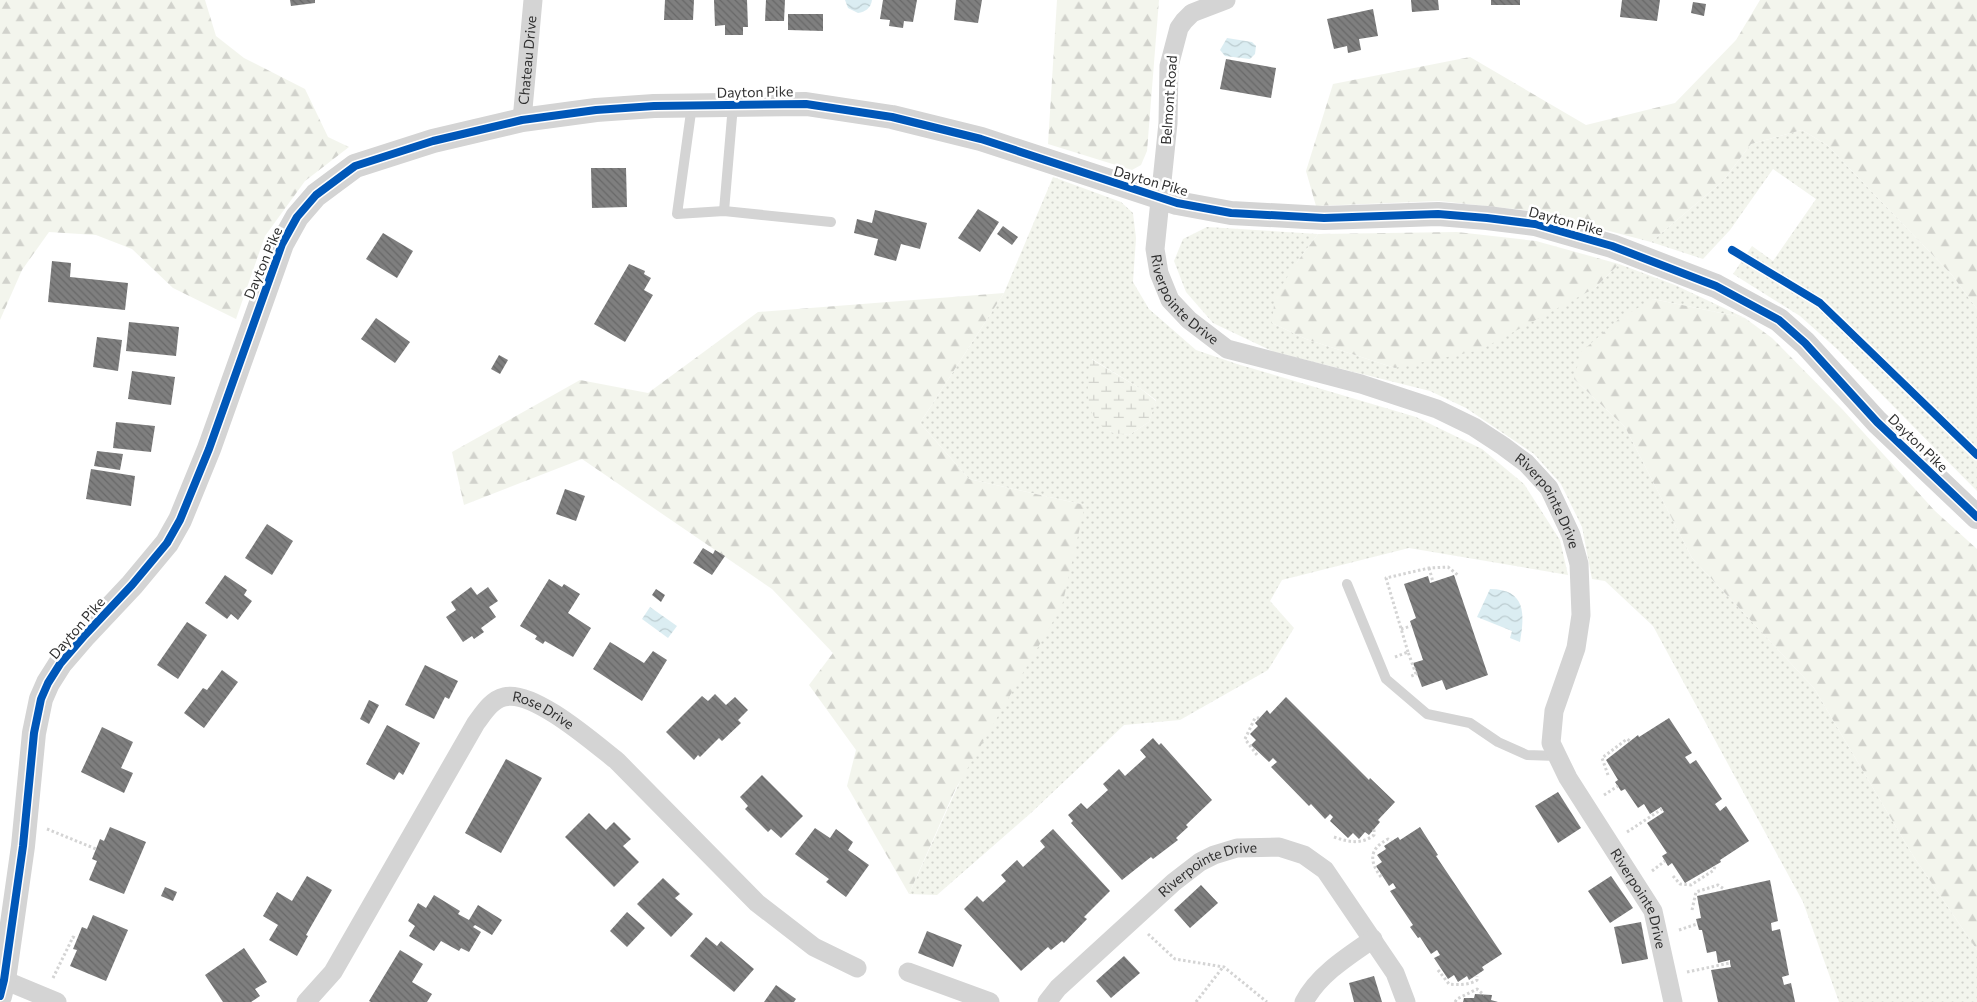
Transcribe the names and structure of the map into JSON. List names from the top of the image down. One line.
{"streets":{"street":["Chateau Drive","Dayton Pike","Belmont Road","Riverpointe Drive","Rose Drive"]},"crossings":[["Chateau Drive","Dayton Pike"],["Dayton Pike","Belmont Road"],["Dayton Pike","Riverpointe Drive"],["Belmont Road","Riverpointe Drive"]]}
